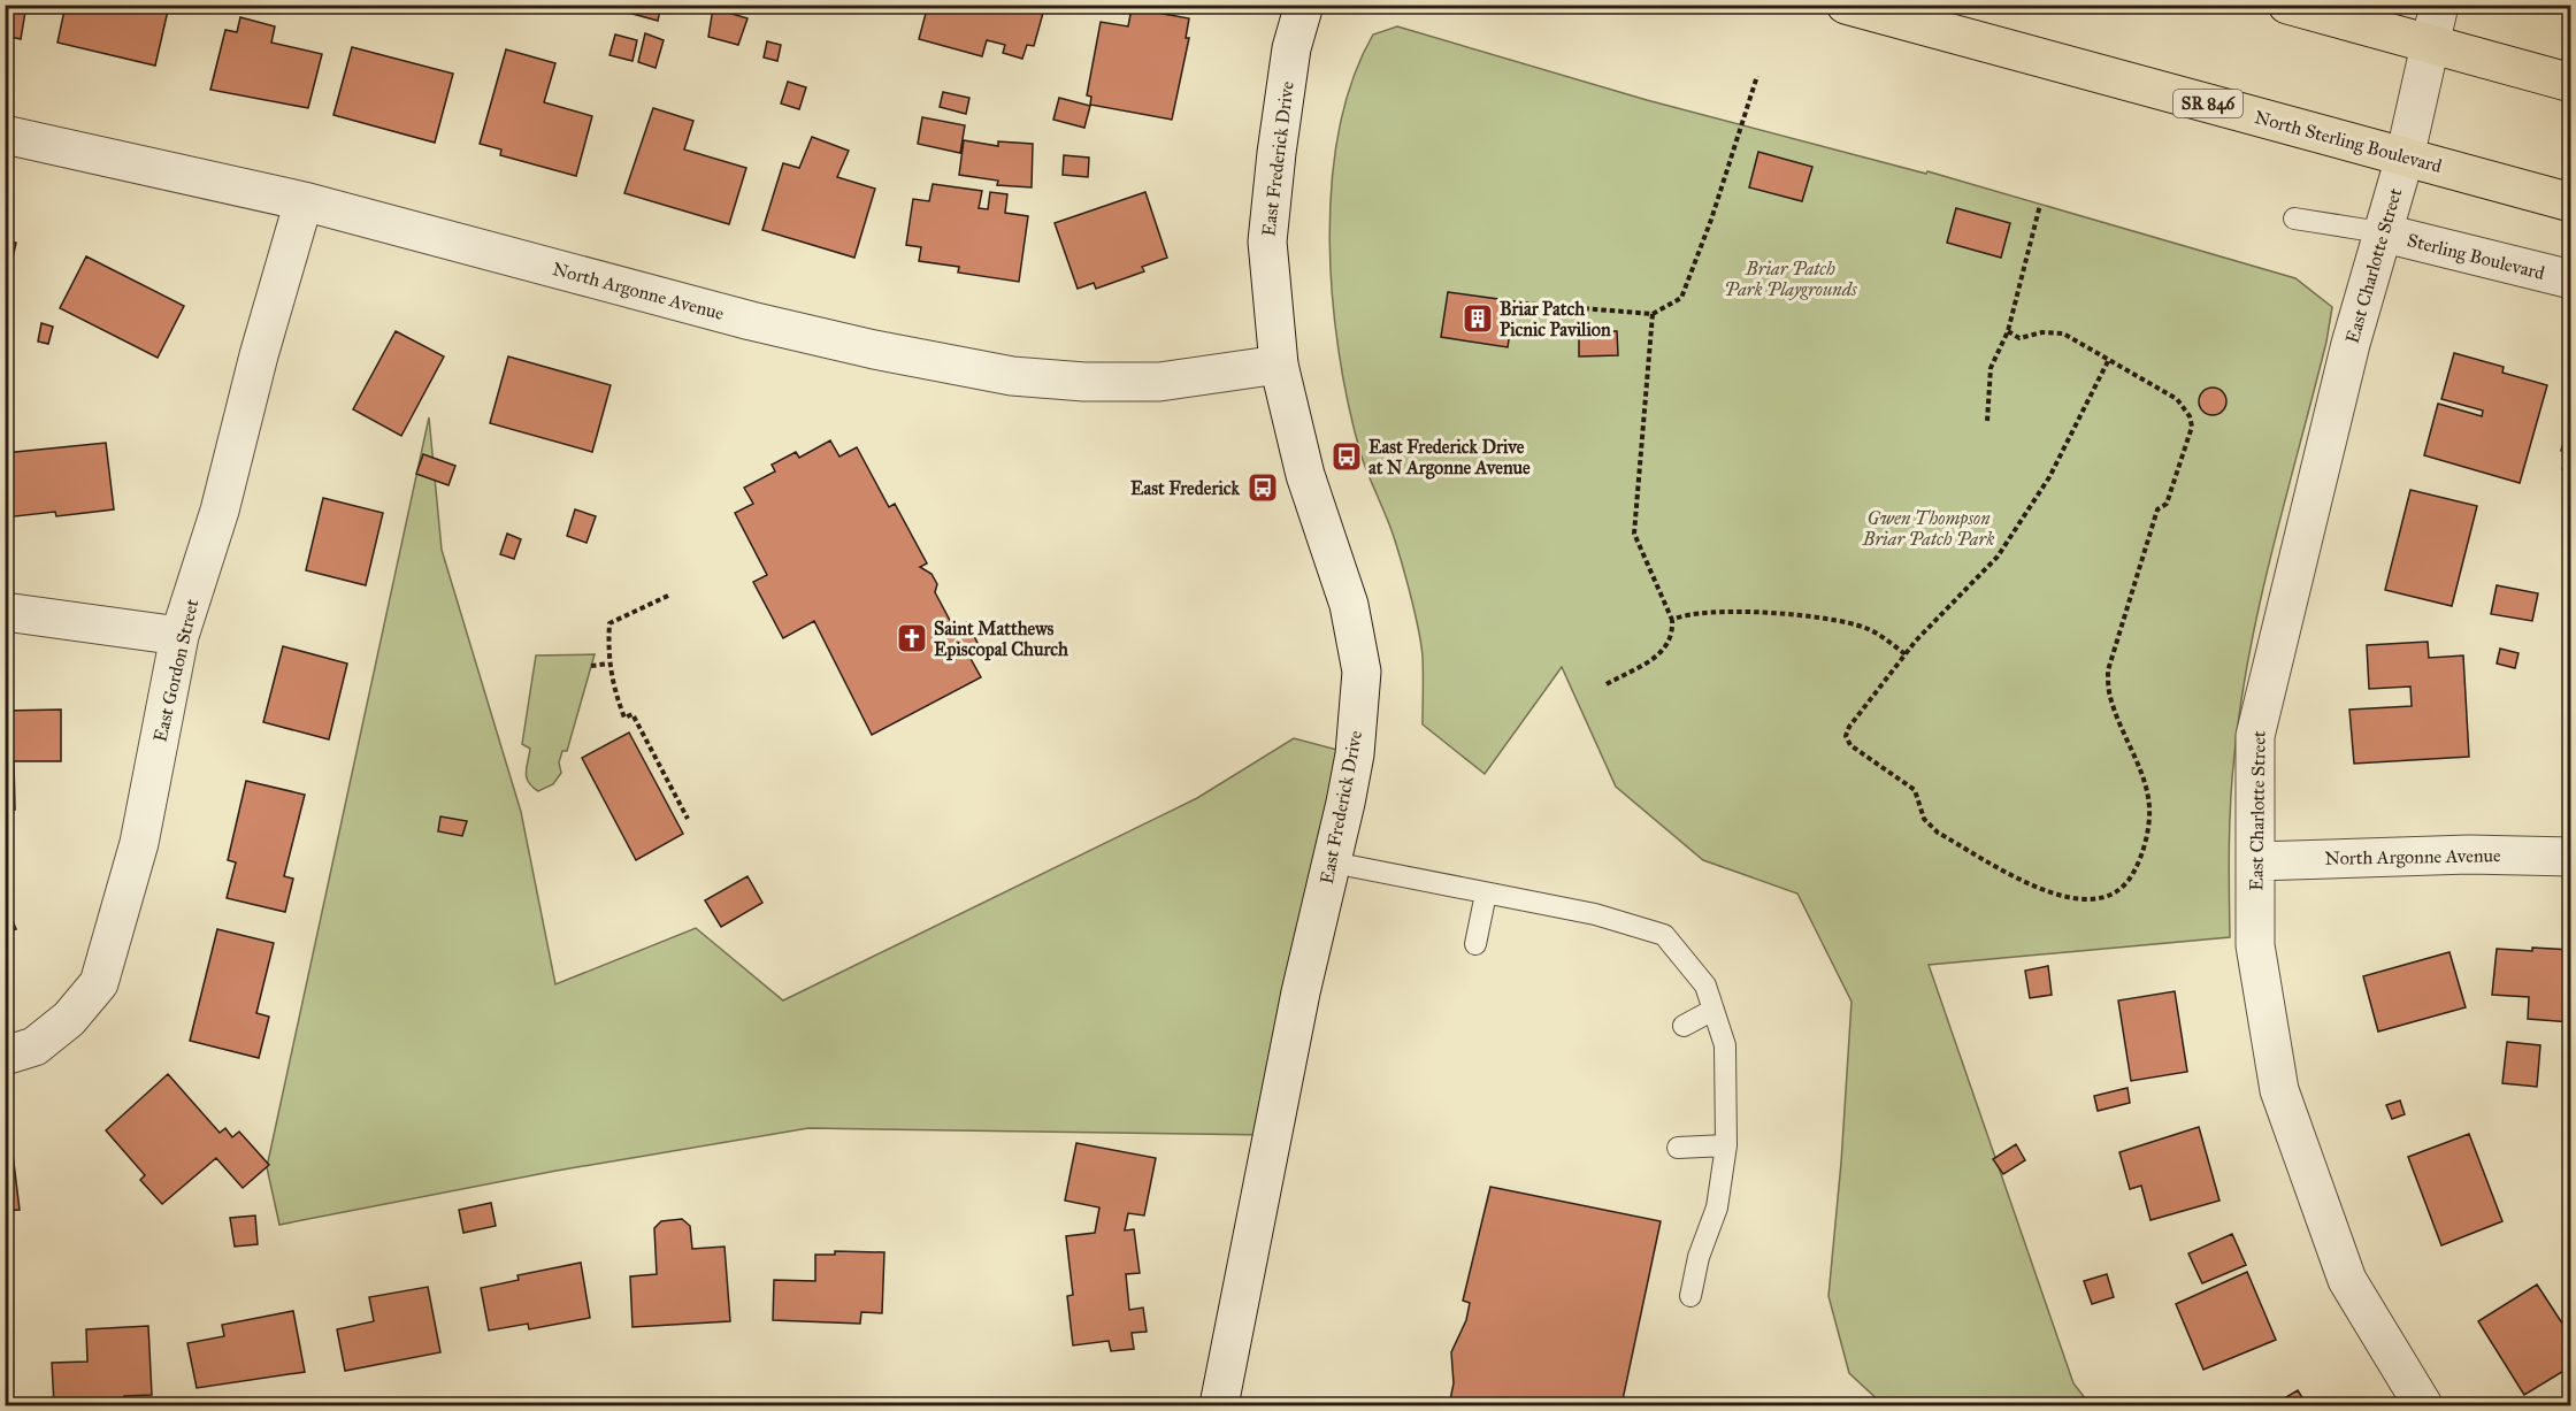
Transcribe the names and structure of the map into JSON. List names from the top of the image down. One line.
{"streets":{"main road":["SR 846","North Sterling Boulevard"],"street":["East Frederick Drive","Sterling Boulevard","East Charlotte Street","North Argonne Avenue","East Gordon Street"]},"crossings":[["North Sterling Boulevard","East Charlotte Street"],["East Frederick Drive","North Argonne Avenue"],["Sterling Boulevard","East Charlotte Street"],["East Charlotte Street","North Argonne Avenue"],["North Argonne Avenue","East Gordon Street"]],"parks":["Briar Patch Park Playgrounds","Gwen Thompson Briar Patch Park"],"places":{"building":["Briar Patch Picnic Pavilion"],"bus stop":["East Frederick Drive at N Argonne Avenue","East Frederick"],"church":["Saint Matthews Episcopal Church"]}}
